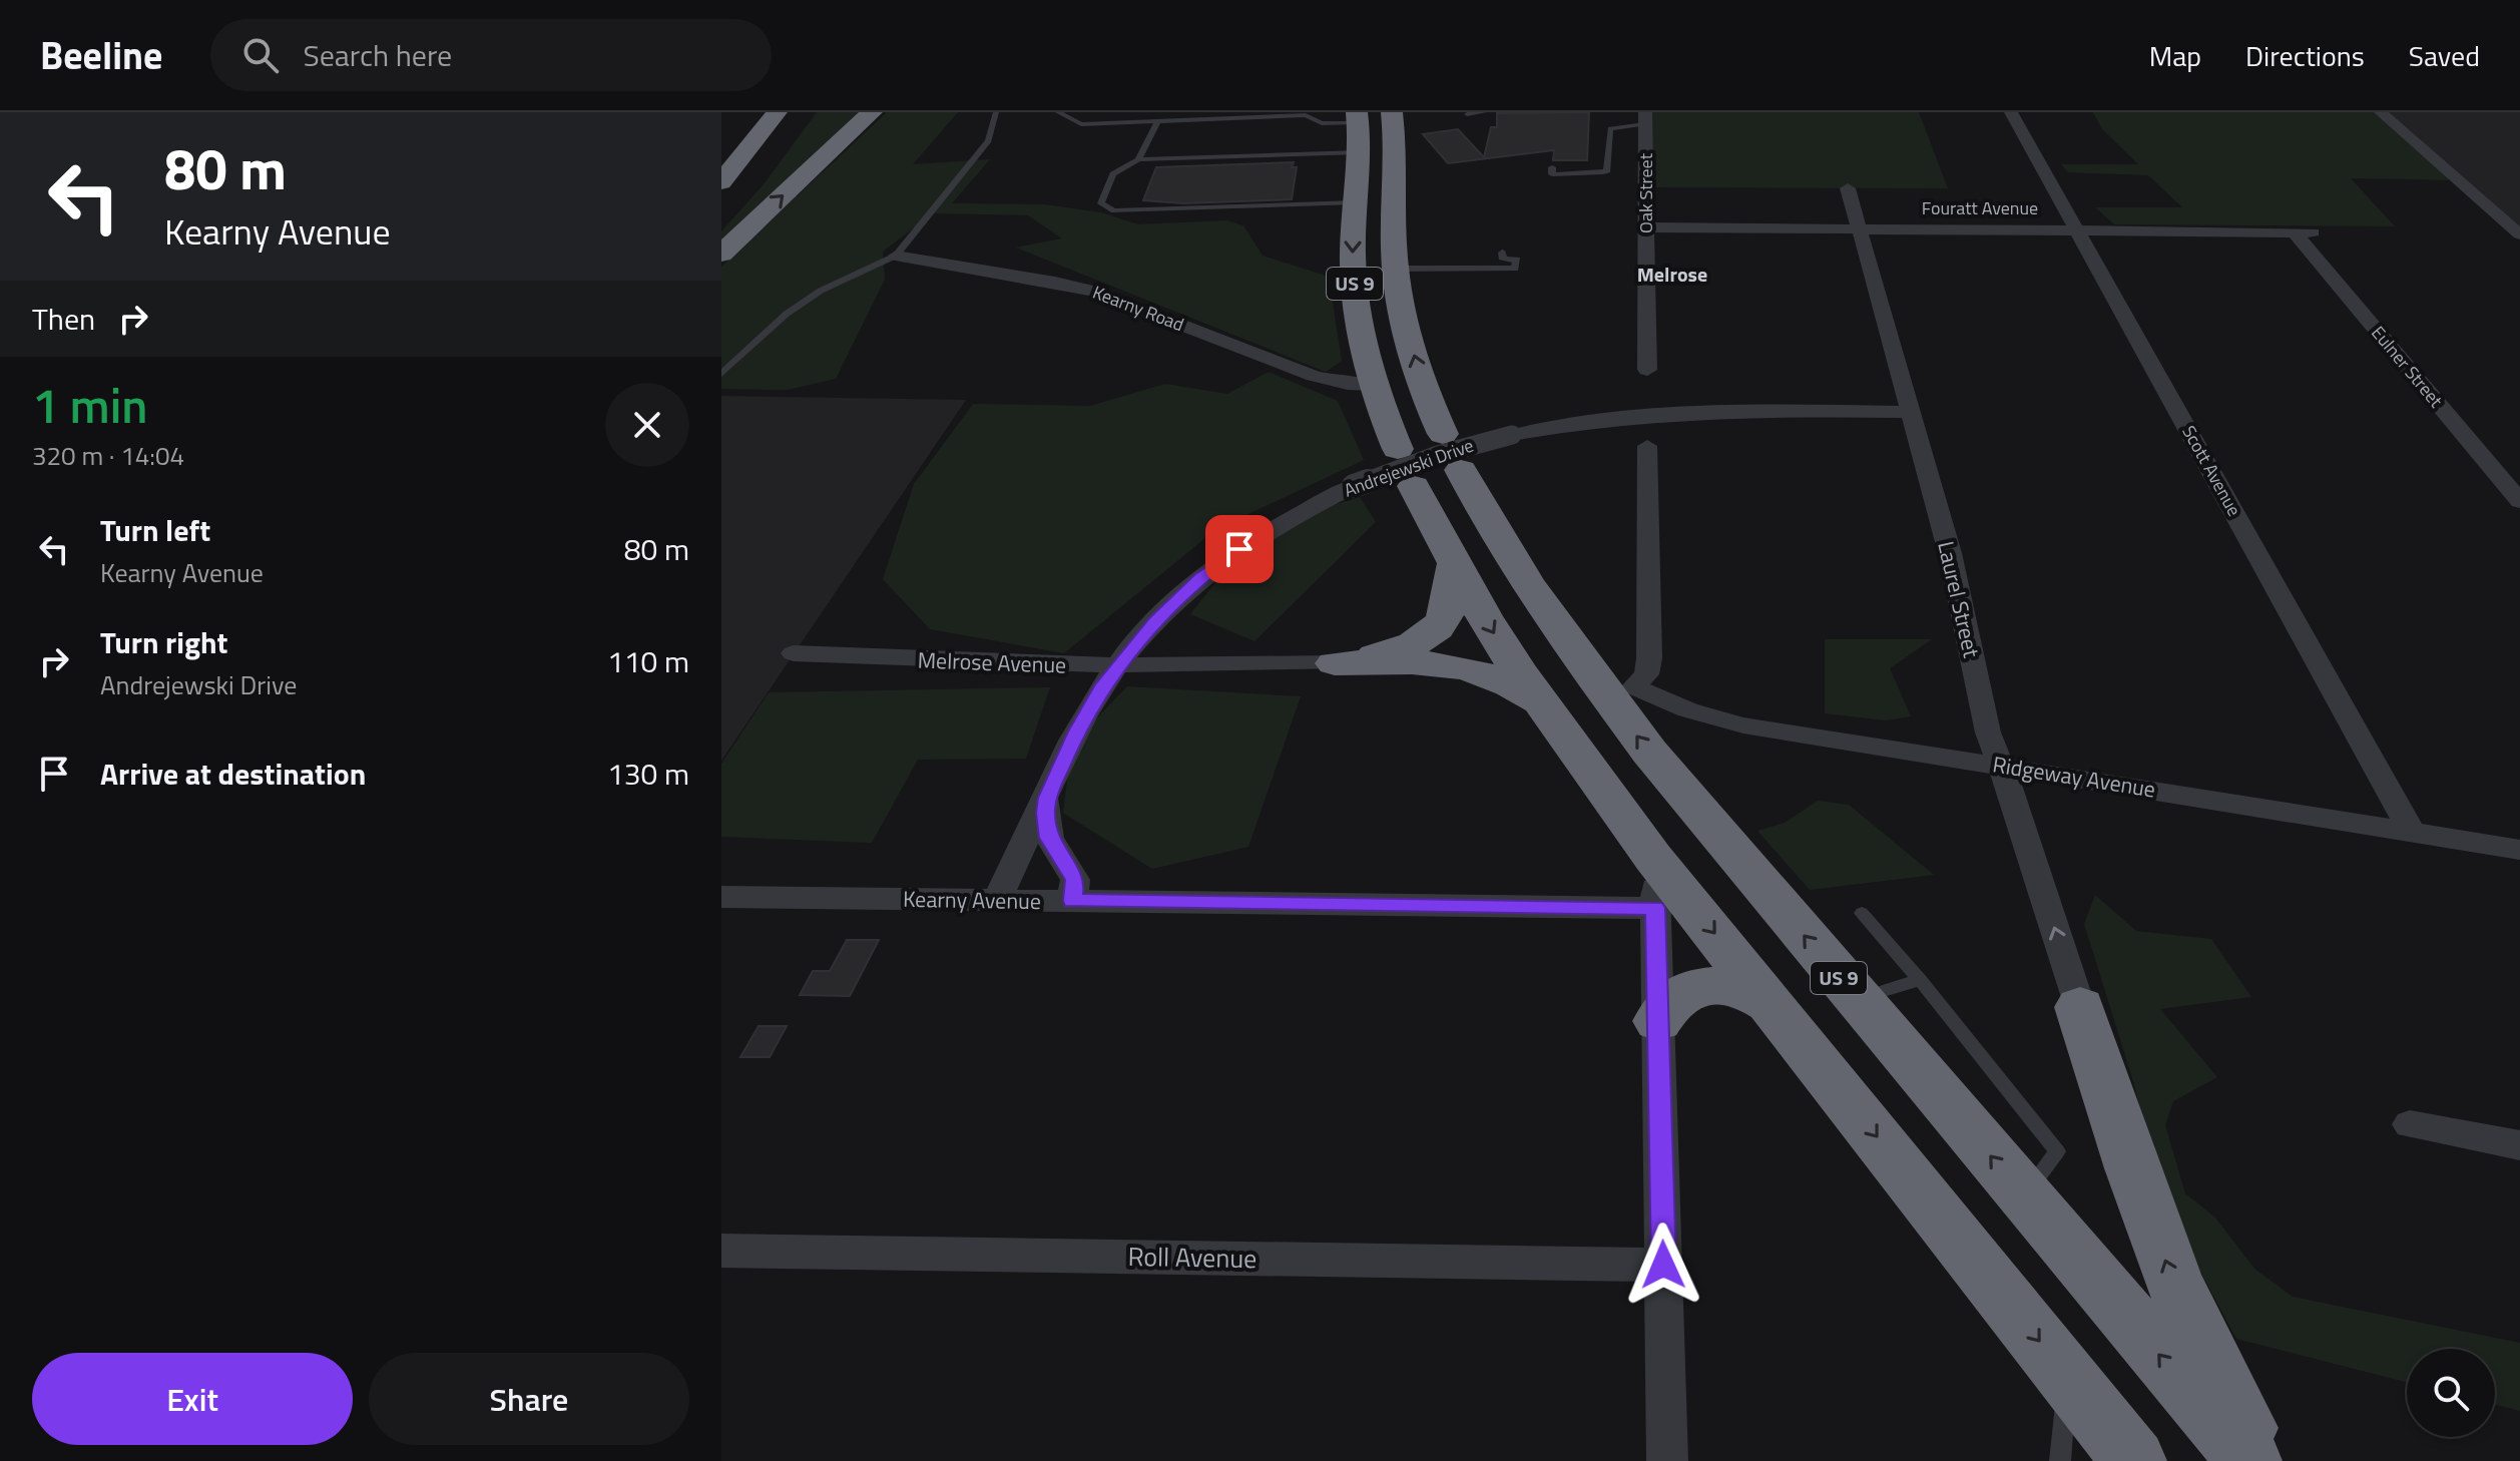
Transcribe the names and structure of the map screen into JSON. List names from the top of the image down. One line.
{"streets":{"highway":["US 9"],"street":["Oak Street","Fouratt Avenue","Kearny Road","Eulner Street","Andrejewski Drive","Scott Avenue","Laurel Street","Melrose Avenue","Ridgeway Avenue","Kearny Avenue","Roll Avenue"]},"crossings":[["Oak Street","Fouratt Avenue"],["Fouratt Avenue","Eulner Street"],["Fouratt Avenue","Scott Avenue"],["Fouratt Avenue","Laurel Street"],["US 9","Kearny Road"],["Andrejewski Drive","Laurel Street"],["Andrejewski Drive","Melrose Avenue"],["Andrejewski Drive","Kearny Avenue"],["Scott Avenue","Ridgeway Avenue"],["Laurel Street","Ridgeway Avenue"]],"districts":["Melrose"],"page":{"header":"Beeline","search":"Search here","nav":["Map","Directions","Saved"],"turn":["80 m","Kearny Avenue"],"then":"Then","heading":["1 min","320 m · 14:04"],"list":[{"name":"Turn left","note":"Kearny Avenue","value":"80 m"},{"name":"Turn right","note":"Andrejewski Drive","value":"110 m"},{"name":"Arrive at destination","value":"130 m"}],"buttons":["Exit","Share"]}}
